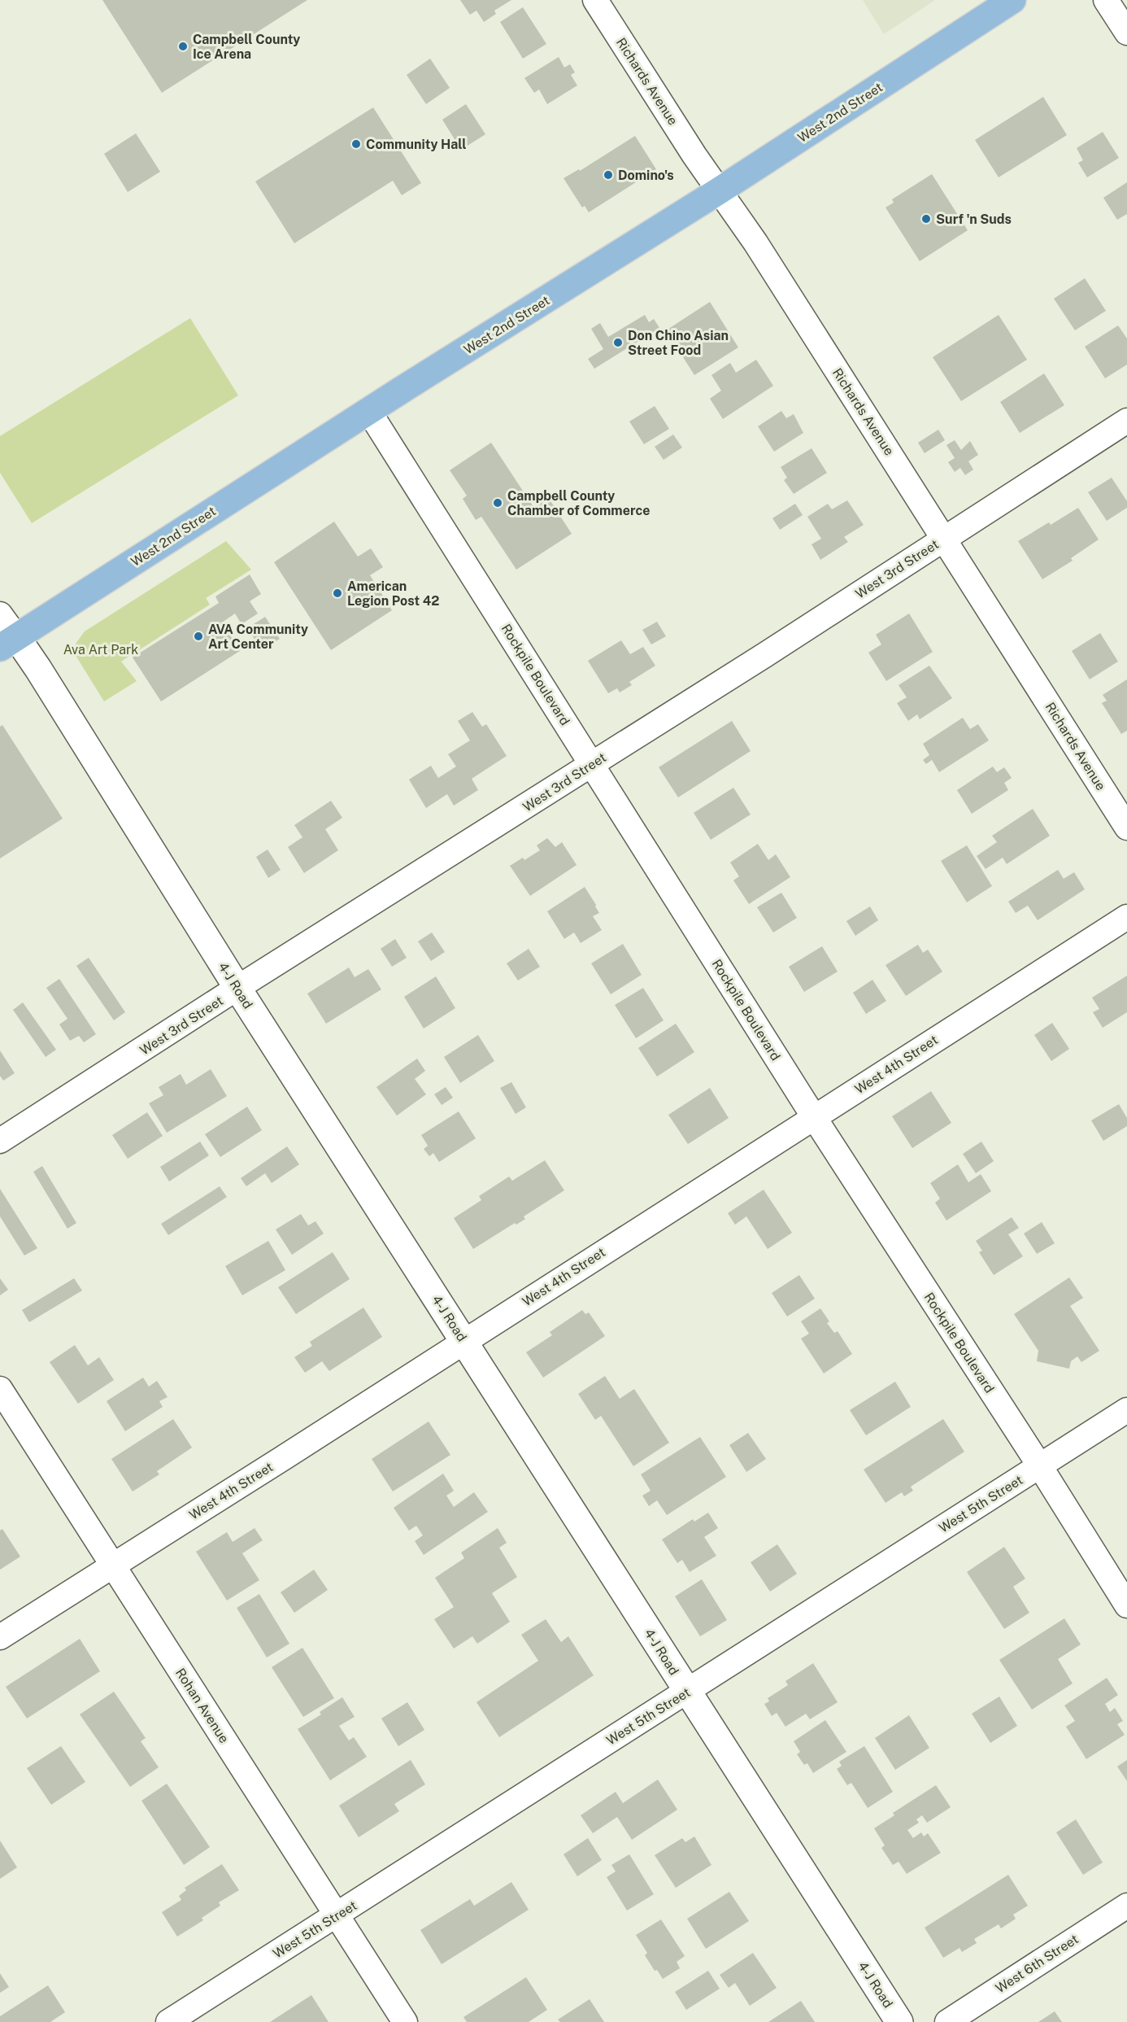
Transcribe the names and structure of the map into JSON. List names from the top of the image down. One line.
{"streets":{"main road":["West 2nd Street","4-J Road"],"street":["Richards Avenue","West 3rd Street","Rockpile Boulevard","West 4th Street","West 5th Street","Rohan Avenue","West 6th Street"]},"crossings":[["Richards Avenue","West 2nd Street"],["Richards Avenue","West 3rd Street"],["West 2nd Street","Rockpile Boulevard"],["West 2nd Street","4-J Road"],["West 3rd Street","Rockpile Boulevard"],["West 3rd Street","4-J Road"],["Rockpile Boulevard","West 4th Street"],["Rockpile Boulevard","West 5th Street"],["4-J Road","West 4th Street"],["4-J Road","West 5th Street"],["West 4th Street","Rohan Avenue"],["West 5th Street","Rohan Avenue"]],"parks":["Ava Art Park"],"places":["Campbell County Ice Arena","Community Hall","Domino's","Surf 'n Suds","Don Chino Asian Street Food","Campbell County Chamber of Commerce","American Legion Post 42","AVA Community Art Center"]}
